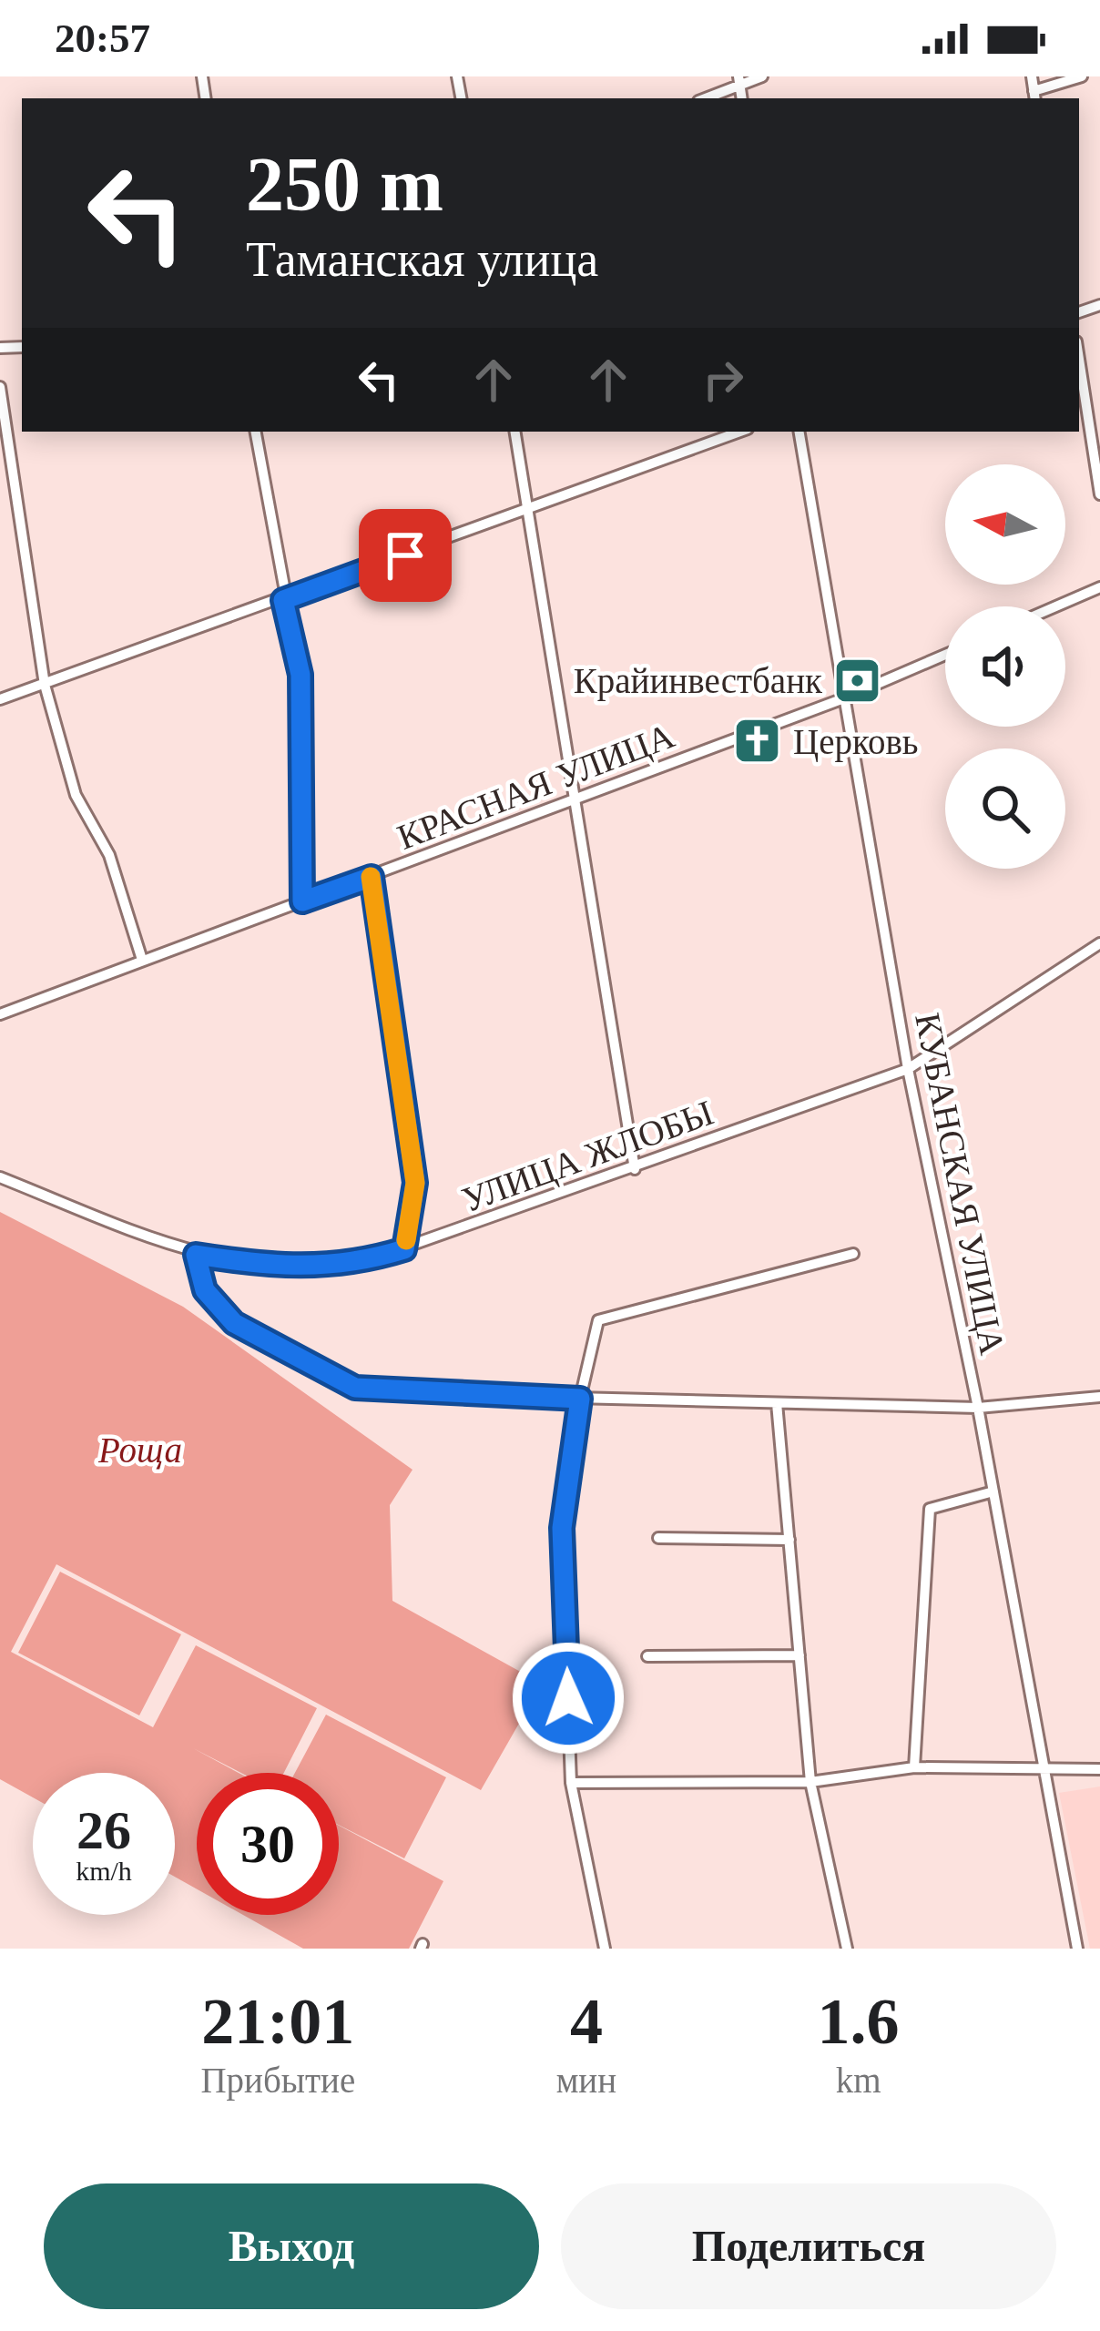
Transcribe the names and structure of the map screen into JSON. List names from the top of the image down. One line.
{"streets":{"street":["КРАСНАЯ УЛИЦА","УЛИЦА ЖЛОБЫ","КУБАНСКАЯ УЛИЦА"]},"crossings":[["КРАСНАЯ УЛИЦА","КУБАНСКАЯ УЛИЦА"],["УЛИЦА ЖЛОБЫ","КУБАНСКАЯ УЛИЦА"]],"parks":["Роща"],"places":{"bank":["Крайинвестбанк"],"church":["Церковь"]},"north":"left","page":{"status":"20:57","turn":["250 m","Таманская улица"],"speed":"26 km/h","limit":"30","eta":["21:01","Прибытие","4","мин","1.6","km"],"buttons":["Выход","Поделиться"]}}
